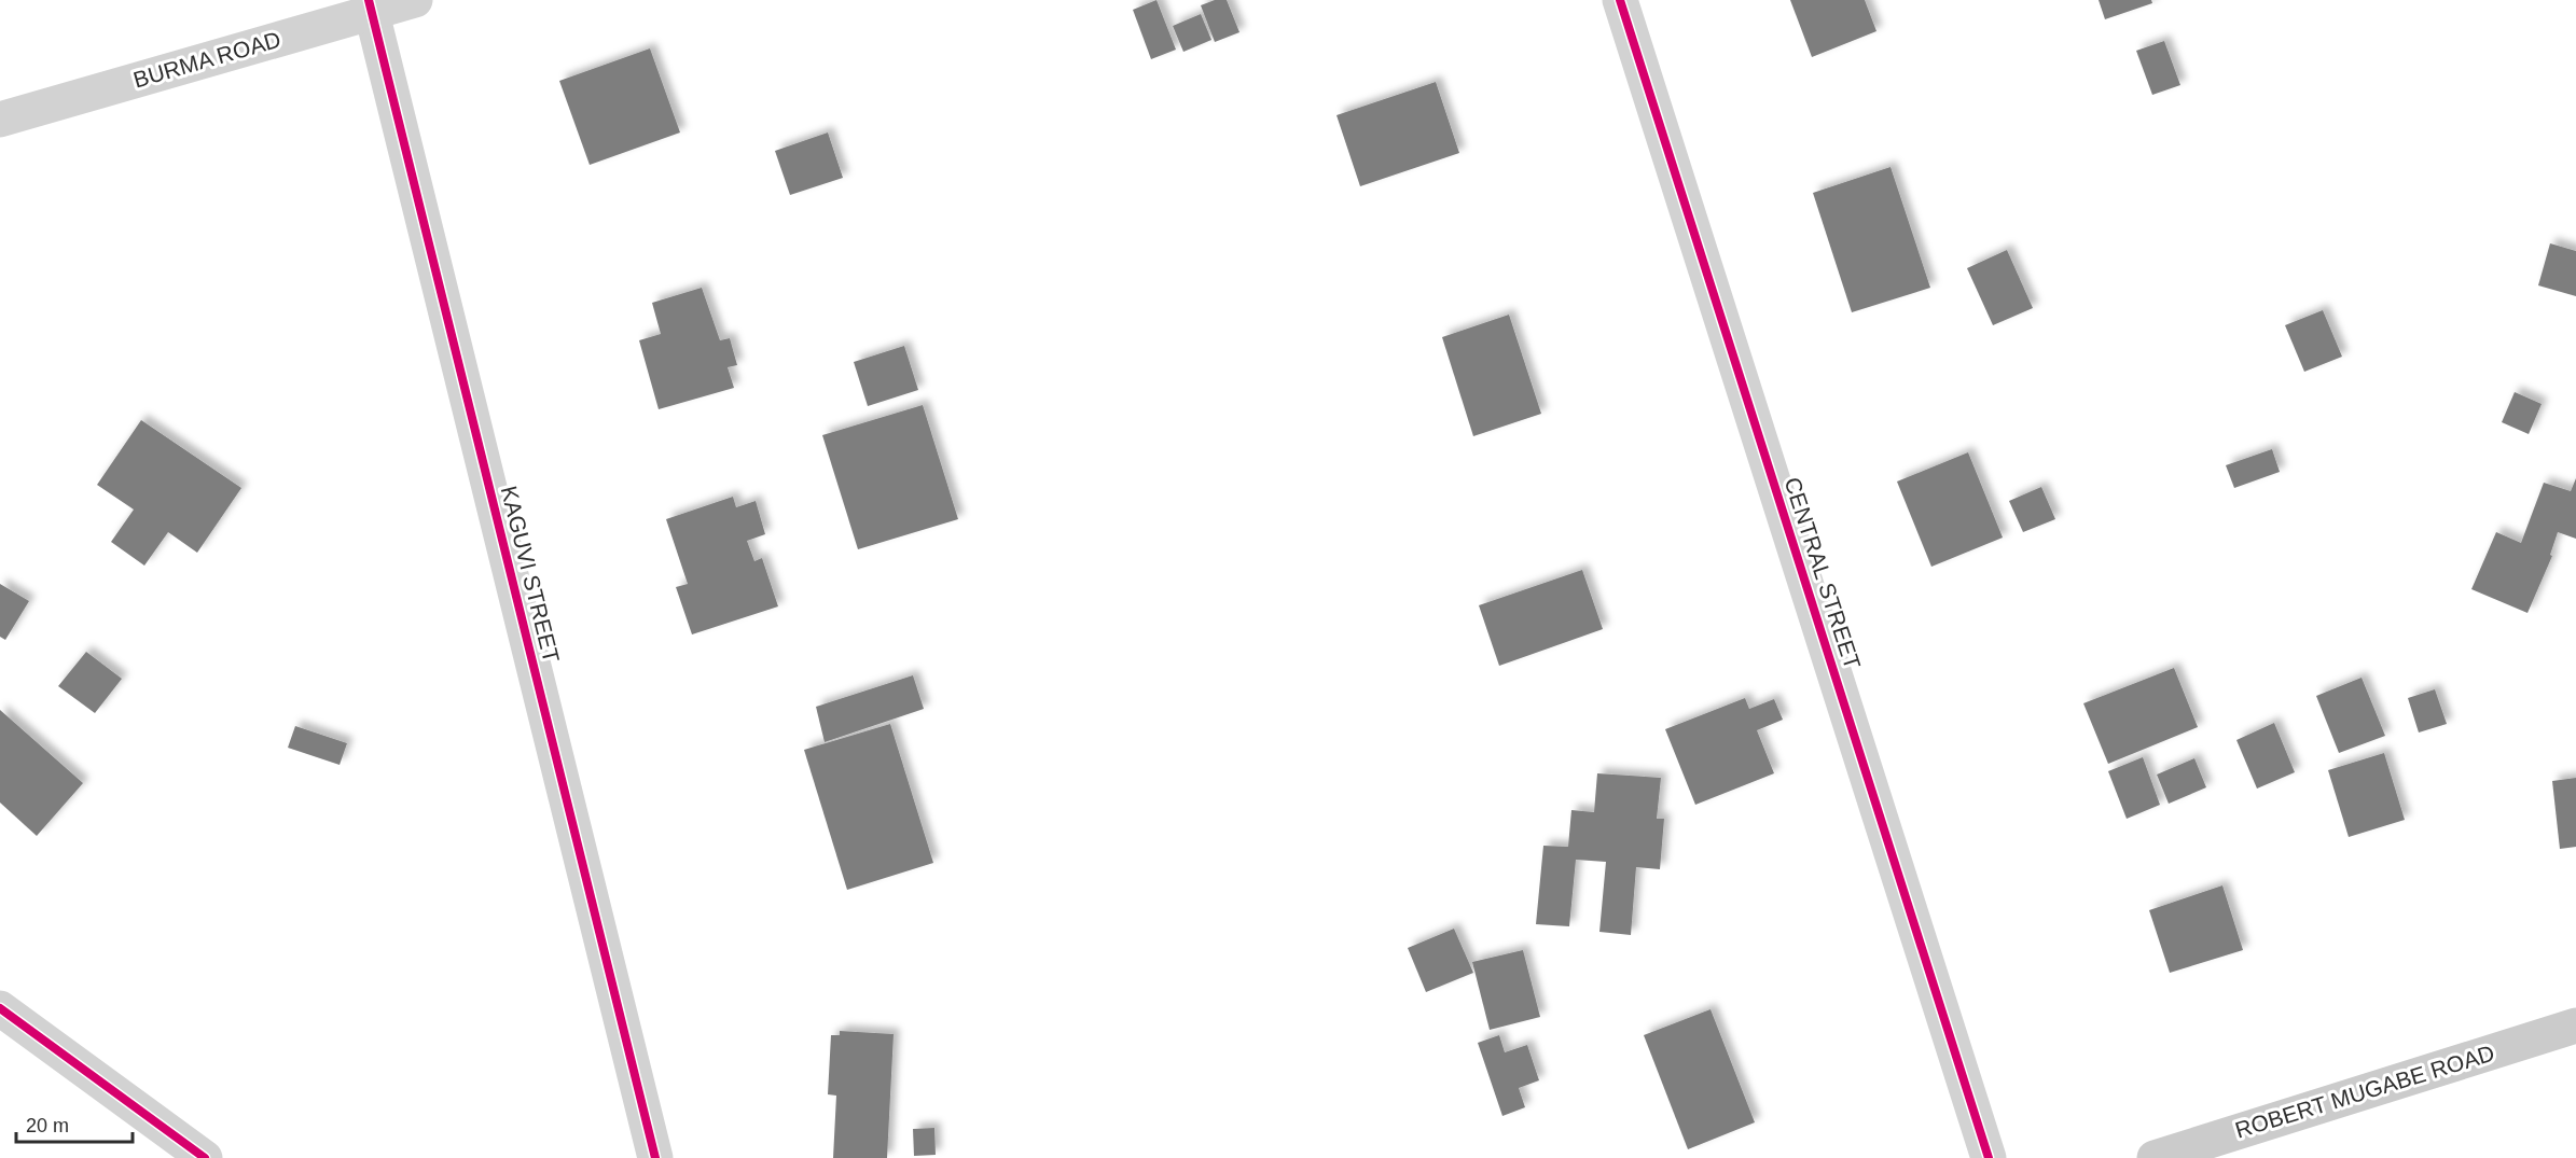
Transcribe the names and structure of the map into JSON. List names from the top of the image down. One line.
{"streets":{"main road":["ROBERT MUGABE ROAD"],"street":["BURMA ROAD","CENTRAL STREET","KAGUVI STREET"]},"crossings":[["BURMA ROAD","KAGUVI STREET"]],"scale_bar":"20 m"}
